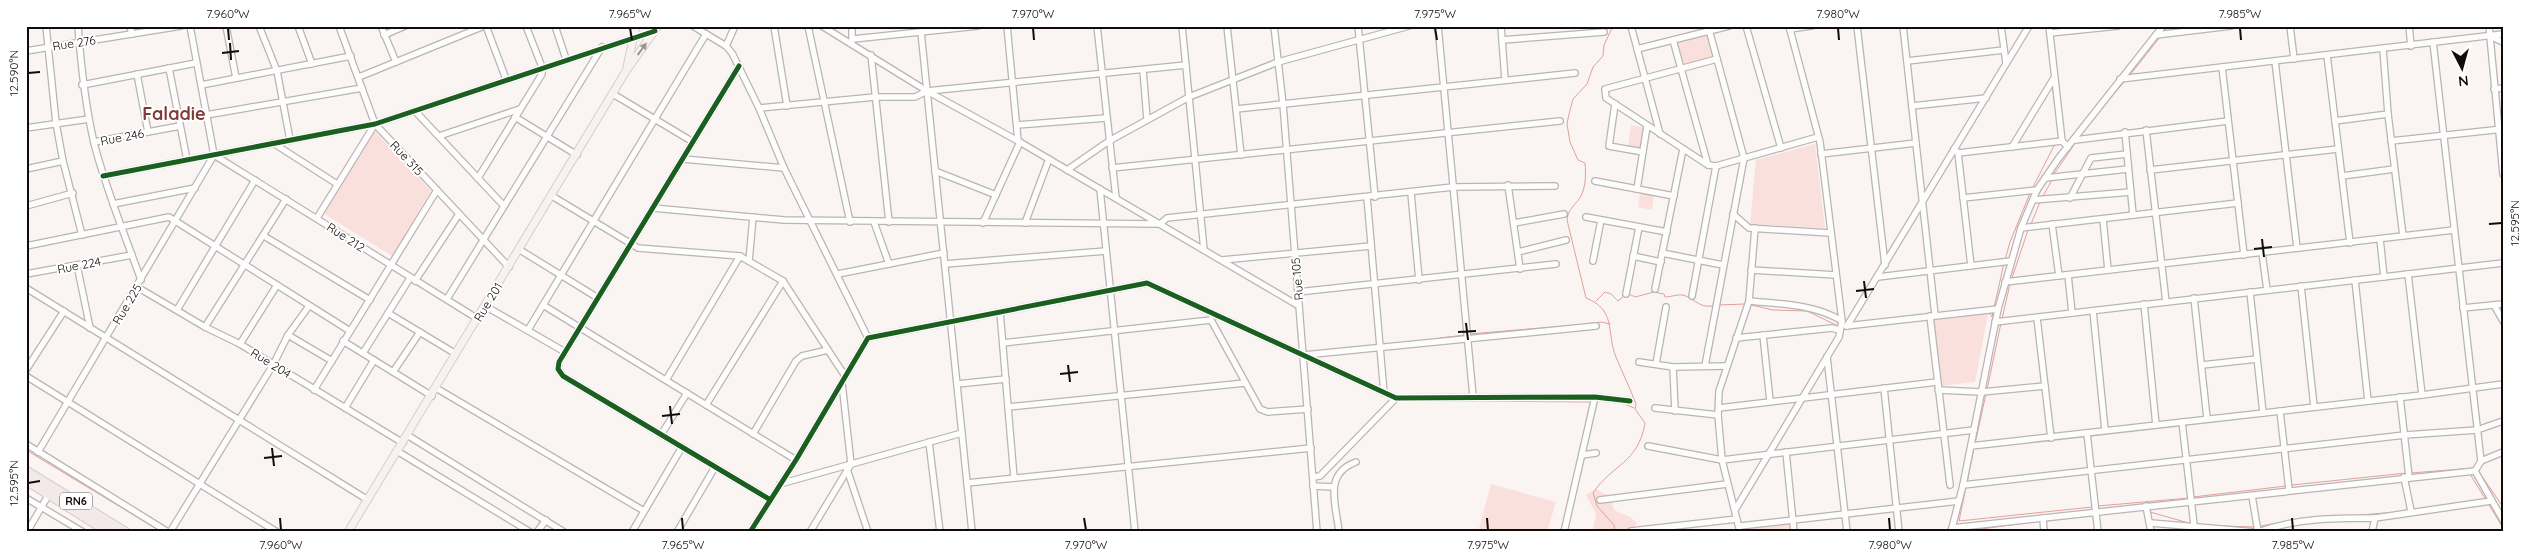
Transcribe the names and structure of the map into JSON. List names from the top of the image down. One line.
{"streets":{"highway":["RN6"],"main road":["Rue 201"],"street":["Rue 276","Rue 246","Rue 315","Rue 212","Rue 224","Rue 105","Rue 225","Rue 204"]},"crossings":[["Rue 315","Rue 201"],["Rue 212","Rue 201"],["Rue 212","Rue 225"],["Rue 201","Rue 204"],["Rue 225","Rue 204"]],"districts":["Faladie"],"north":"bottom","coordinates":["7.960°W","7.965°W","7.970°W","7.975°W","7.980°W","7.985°W","12.590°N","12.595°N"]}
